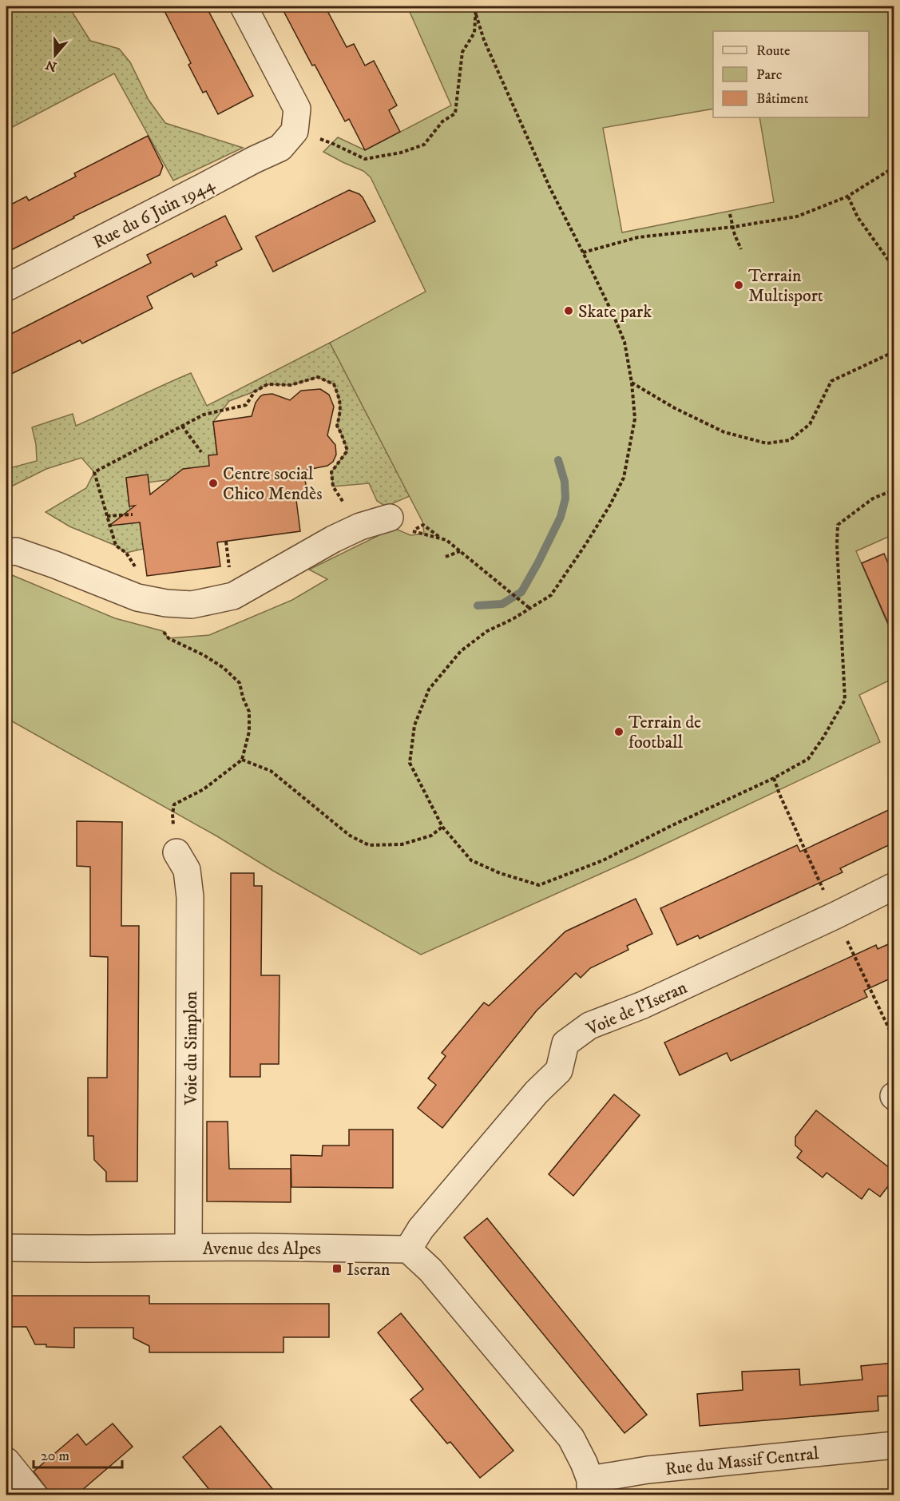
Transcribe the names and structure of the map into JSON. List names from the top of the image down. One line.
{"streets":{"street":["Rue du 6 Juin 1944","Voie de l'Iseran","Voie du Simplon","Avenue des Alpes","Rue du Massif Central"]},"crossings":[["Voie de l'Iseran","Avenue des Alpes"],["Voie du Simplon","Avenue des Alpes"]],"places":{"other":["Terrain Multisport","Skate park","Centre social Chico Mendès","Terrain de football"],"transit":["Iseran"]},"legend":["Route","Parc","Bâtiment"],"scale_bar":"20 m","north":"bottom"}
